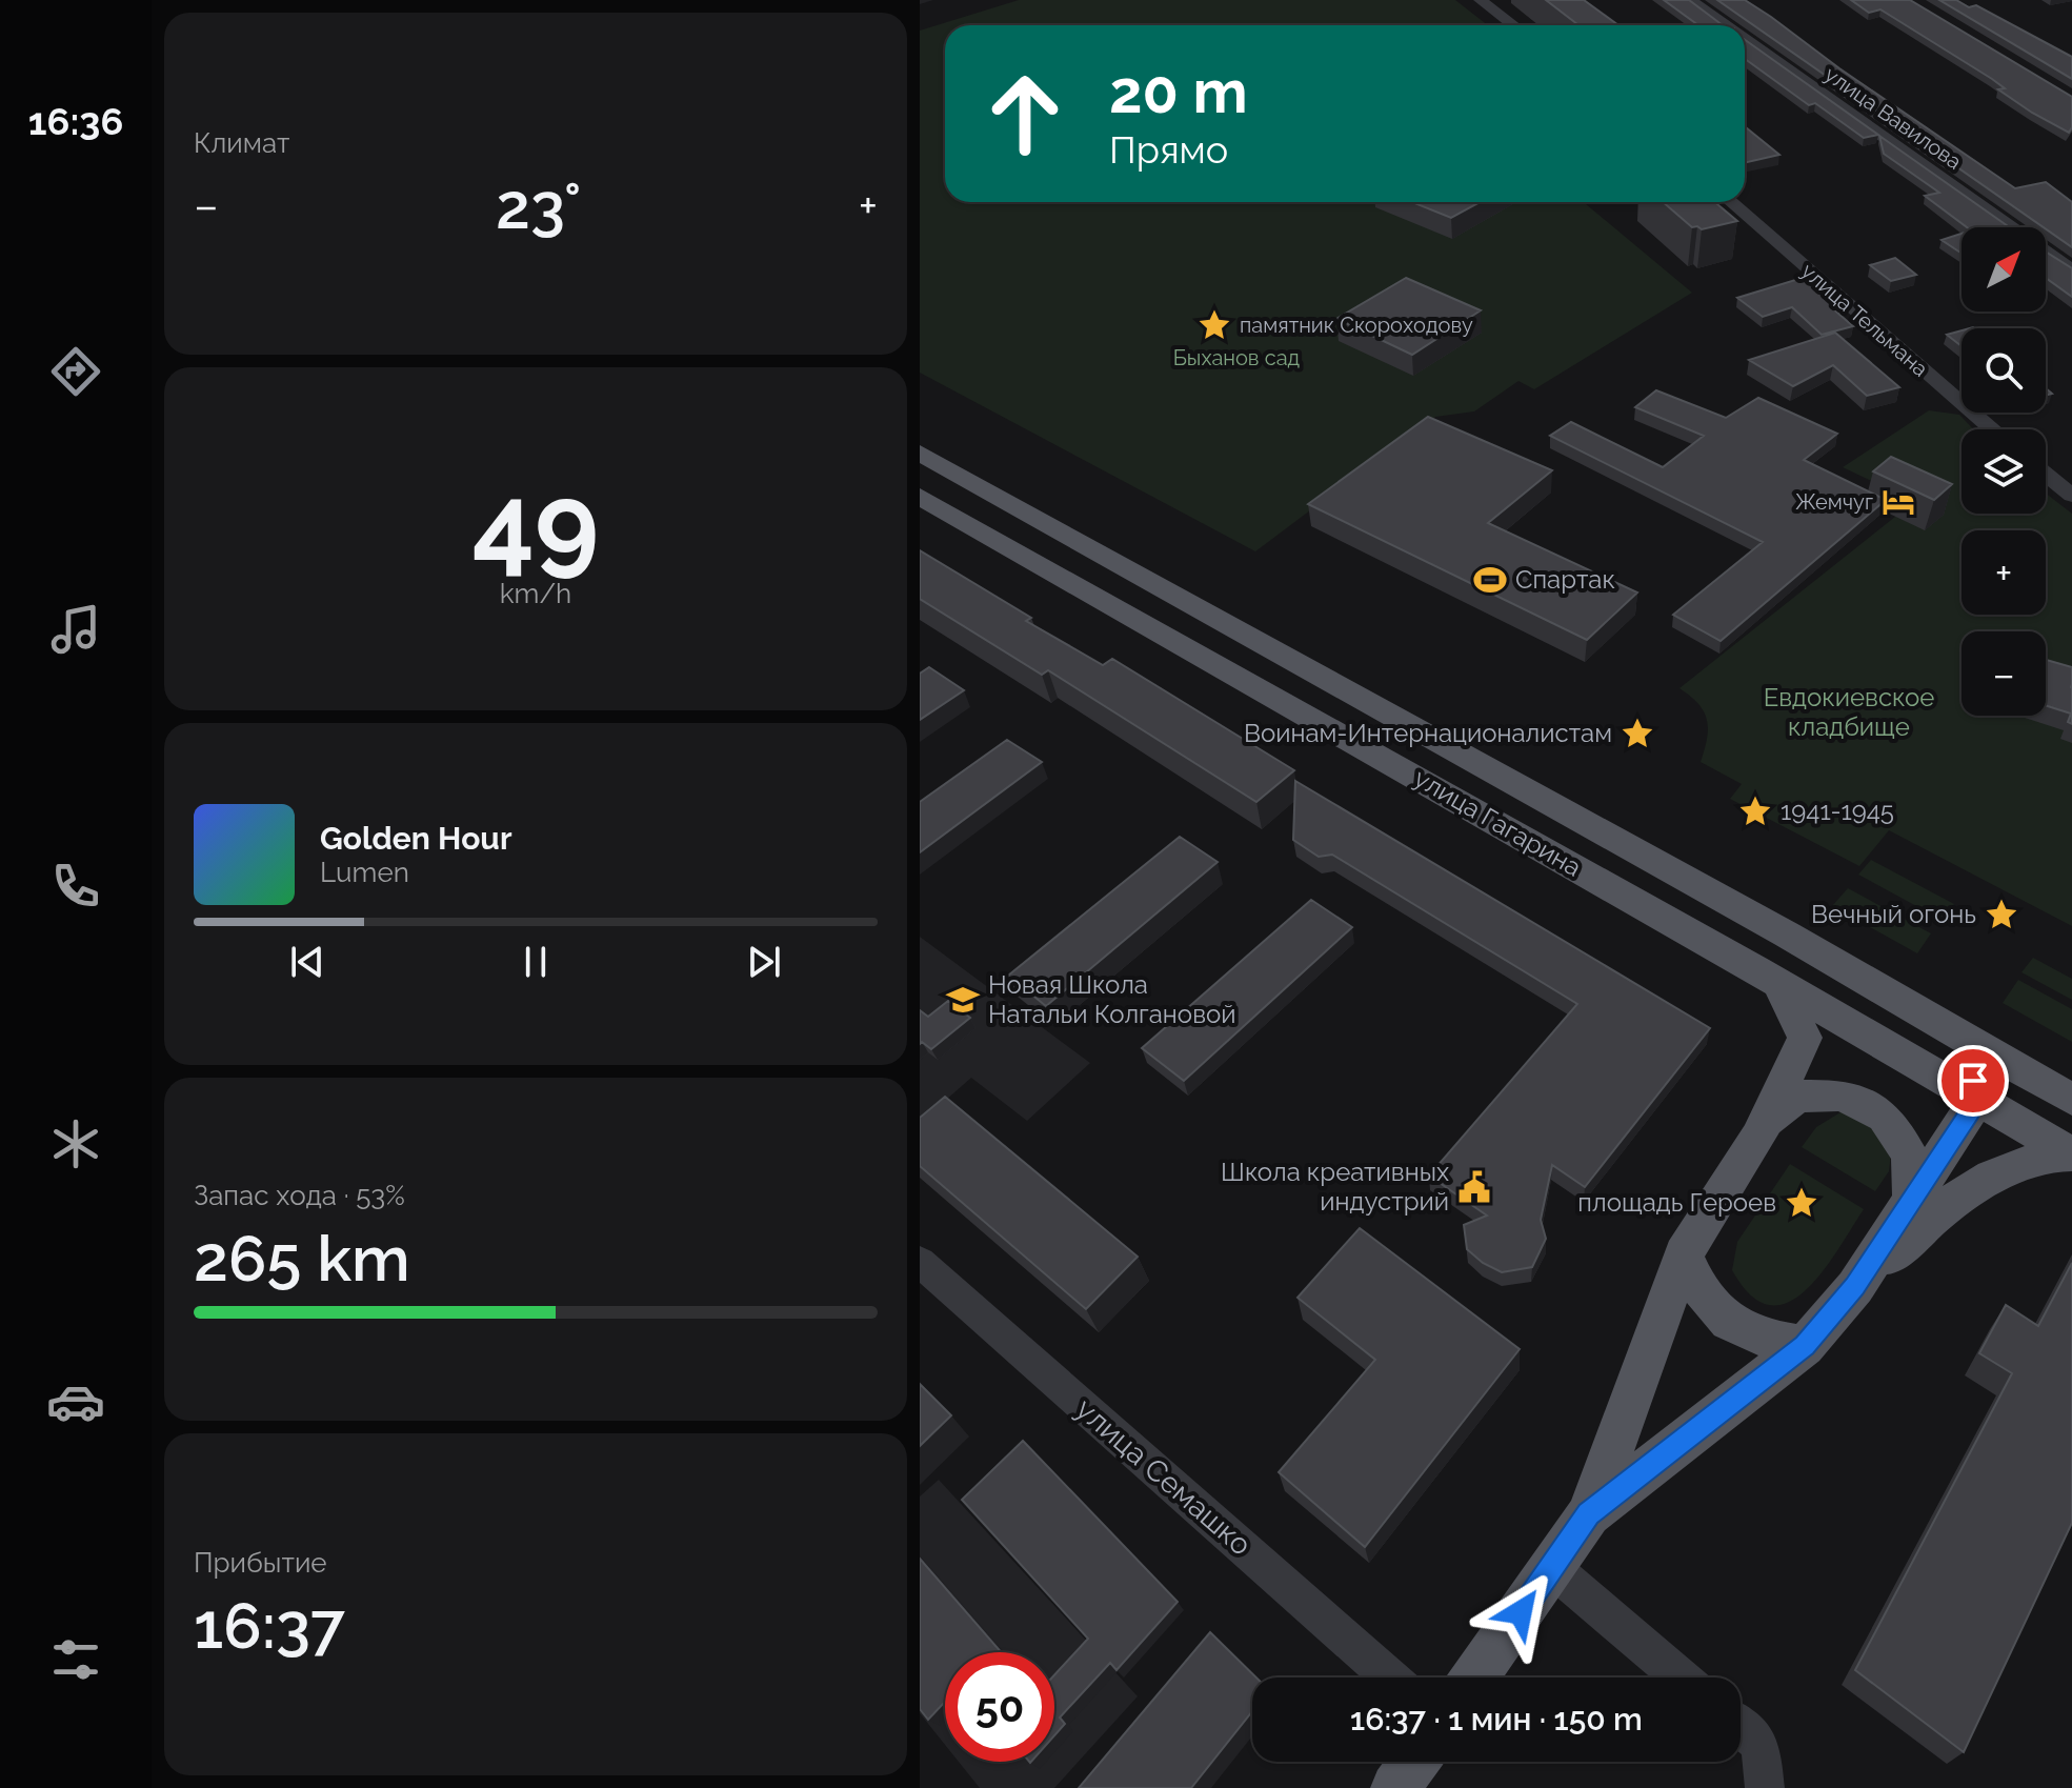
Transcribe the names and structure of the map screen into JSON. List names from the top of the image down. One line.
{"streets":{"main road":["улица Гагарина"],"street":["улица Вавилова","улица Тельмана","улица Семашко"]},"parks":["Быханов сад","Евдокиевское кладбище"],"places":{"place":["памятник Скороходову","Воинам-Интернационалистам","1941-1945","Вечный огонь","площадь Героев"],"hotel":["Жемчуг"],"sports":["Спартак"],"school or university":["Новая Школа Натальи Колгановой"],"public building":["Школа креативных индустрий"]},"north":"top right","page":{"tabs":"16:36","tile":["Климат",["49","km/h"],["Запас хода · 53%","265 km"],["Прибытие","16:37"]],"turn":["20 m","Прямо"],"heat":["−","23°","+"],"map_buttons":["+","−"],"song":["Golden Hour","Lumen"],"limit":"50","trip":"16:37 · 1 мин · 150 m"}}
